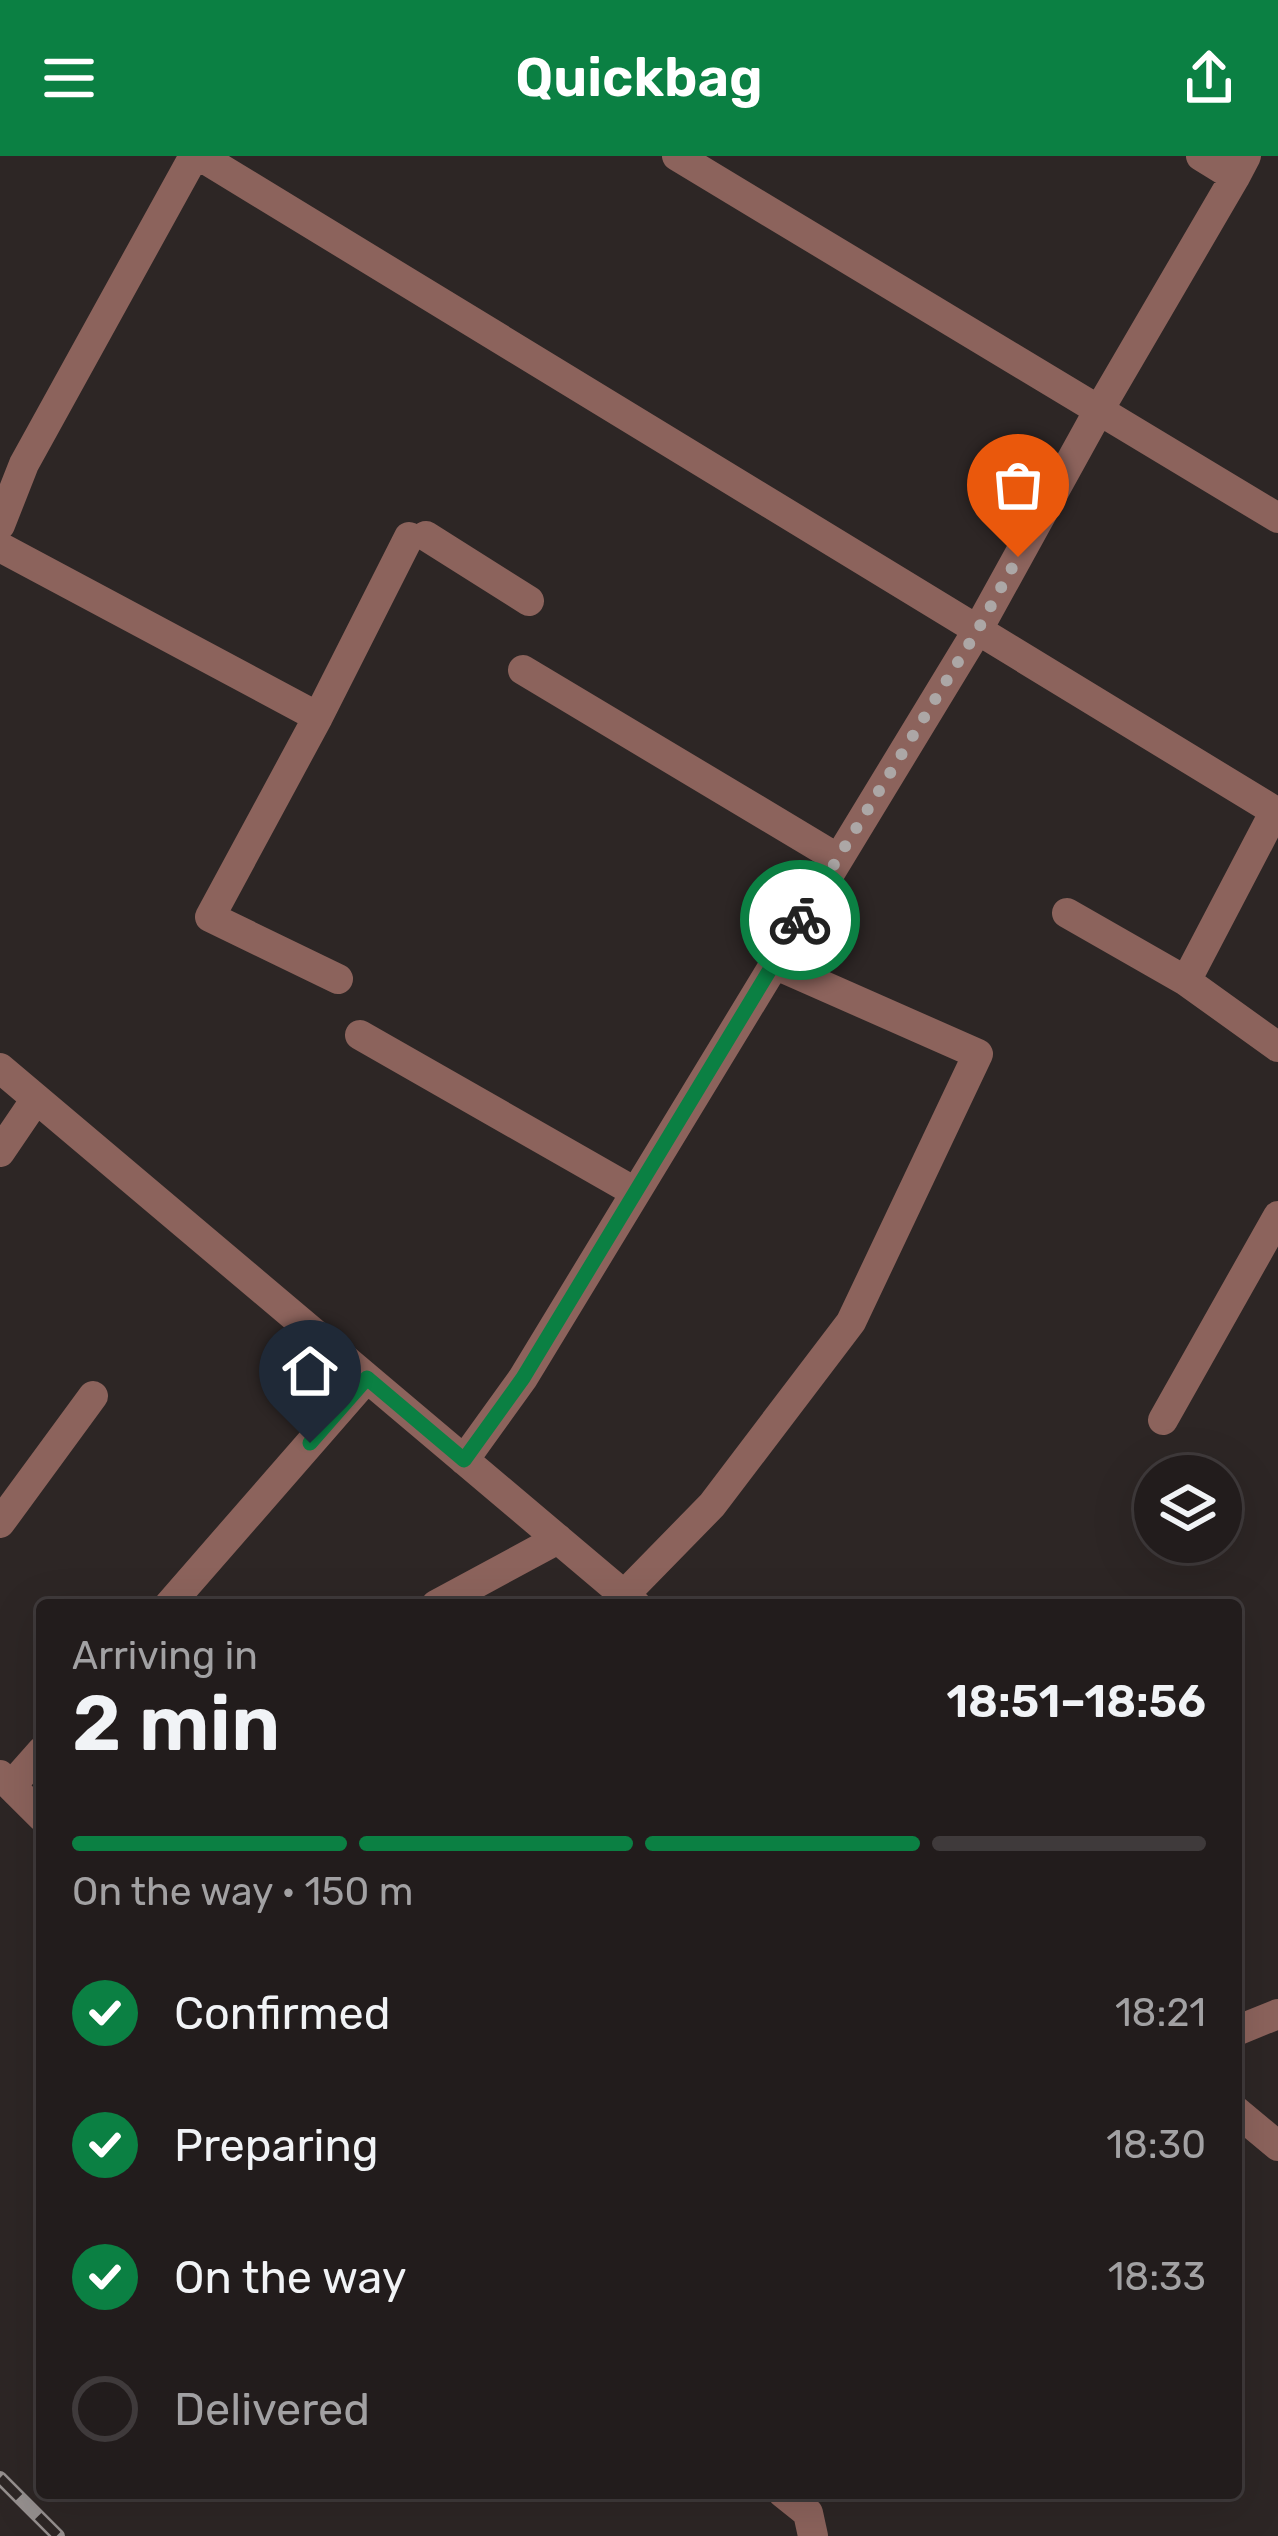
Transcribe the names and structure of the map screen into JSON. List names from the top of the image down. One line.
{"page":{"header":"Quickbag","heading":["2 min","Arriving in","18:51–18:56"],"bar":"On the way · 150 m","list":[["Confirmed","18:21"],["Preparing","18:30"],["On the way","18:33"],"Delivered"]}}
